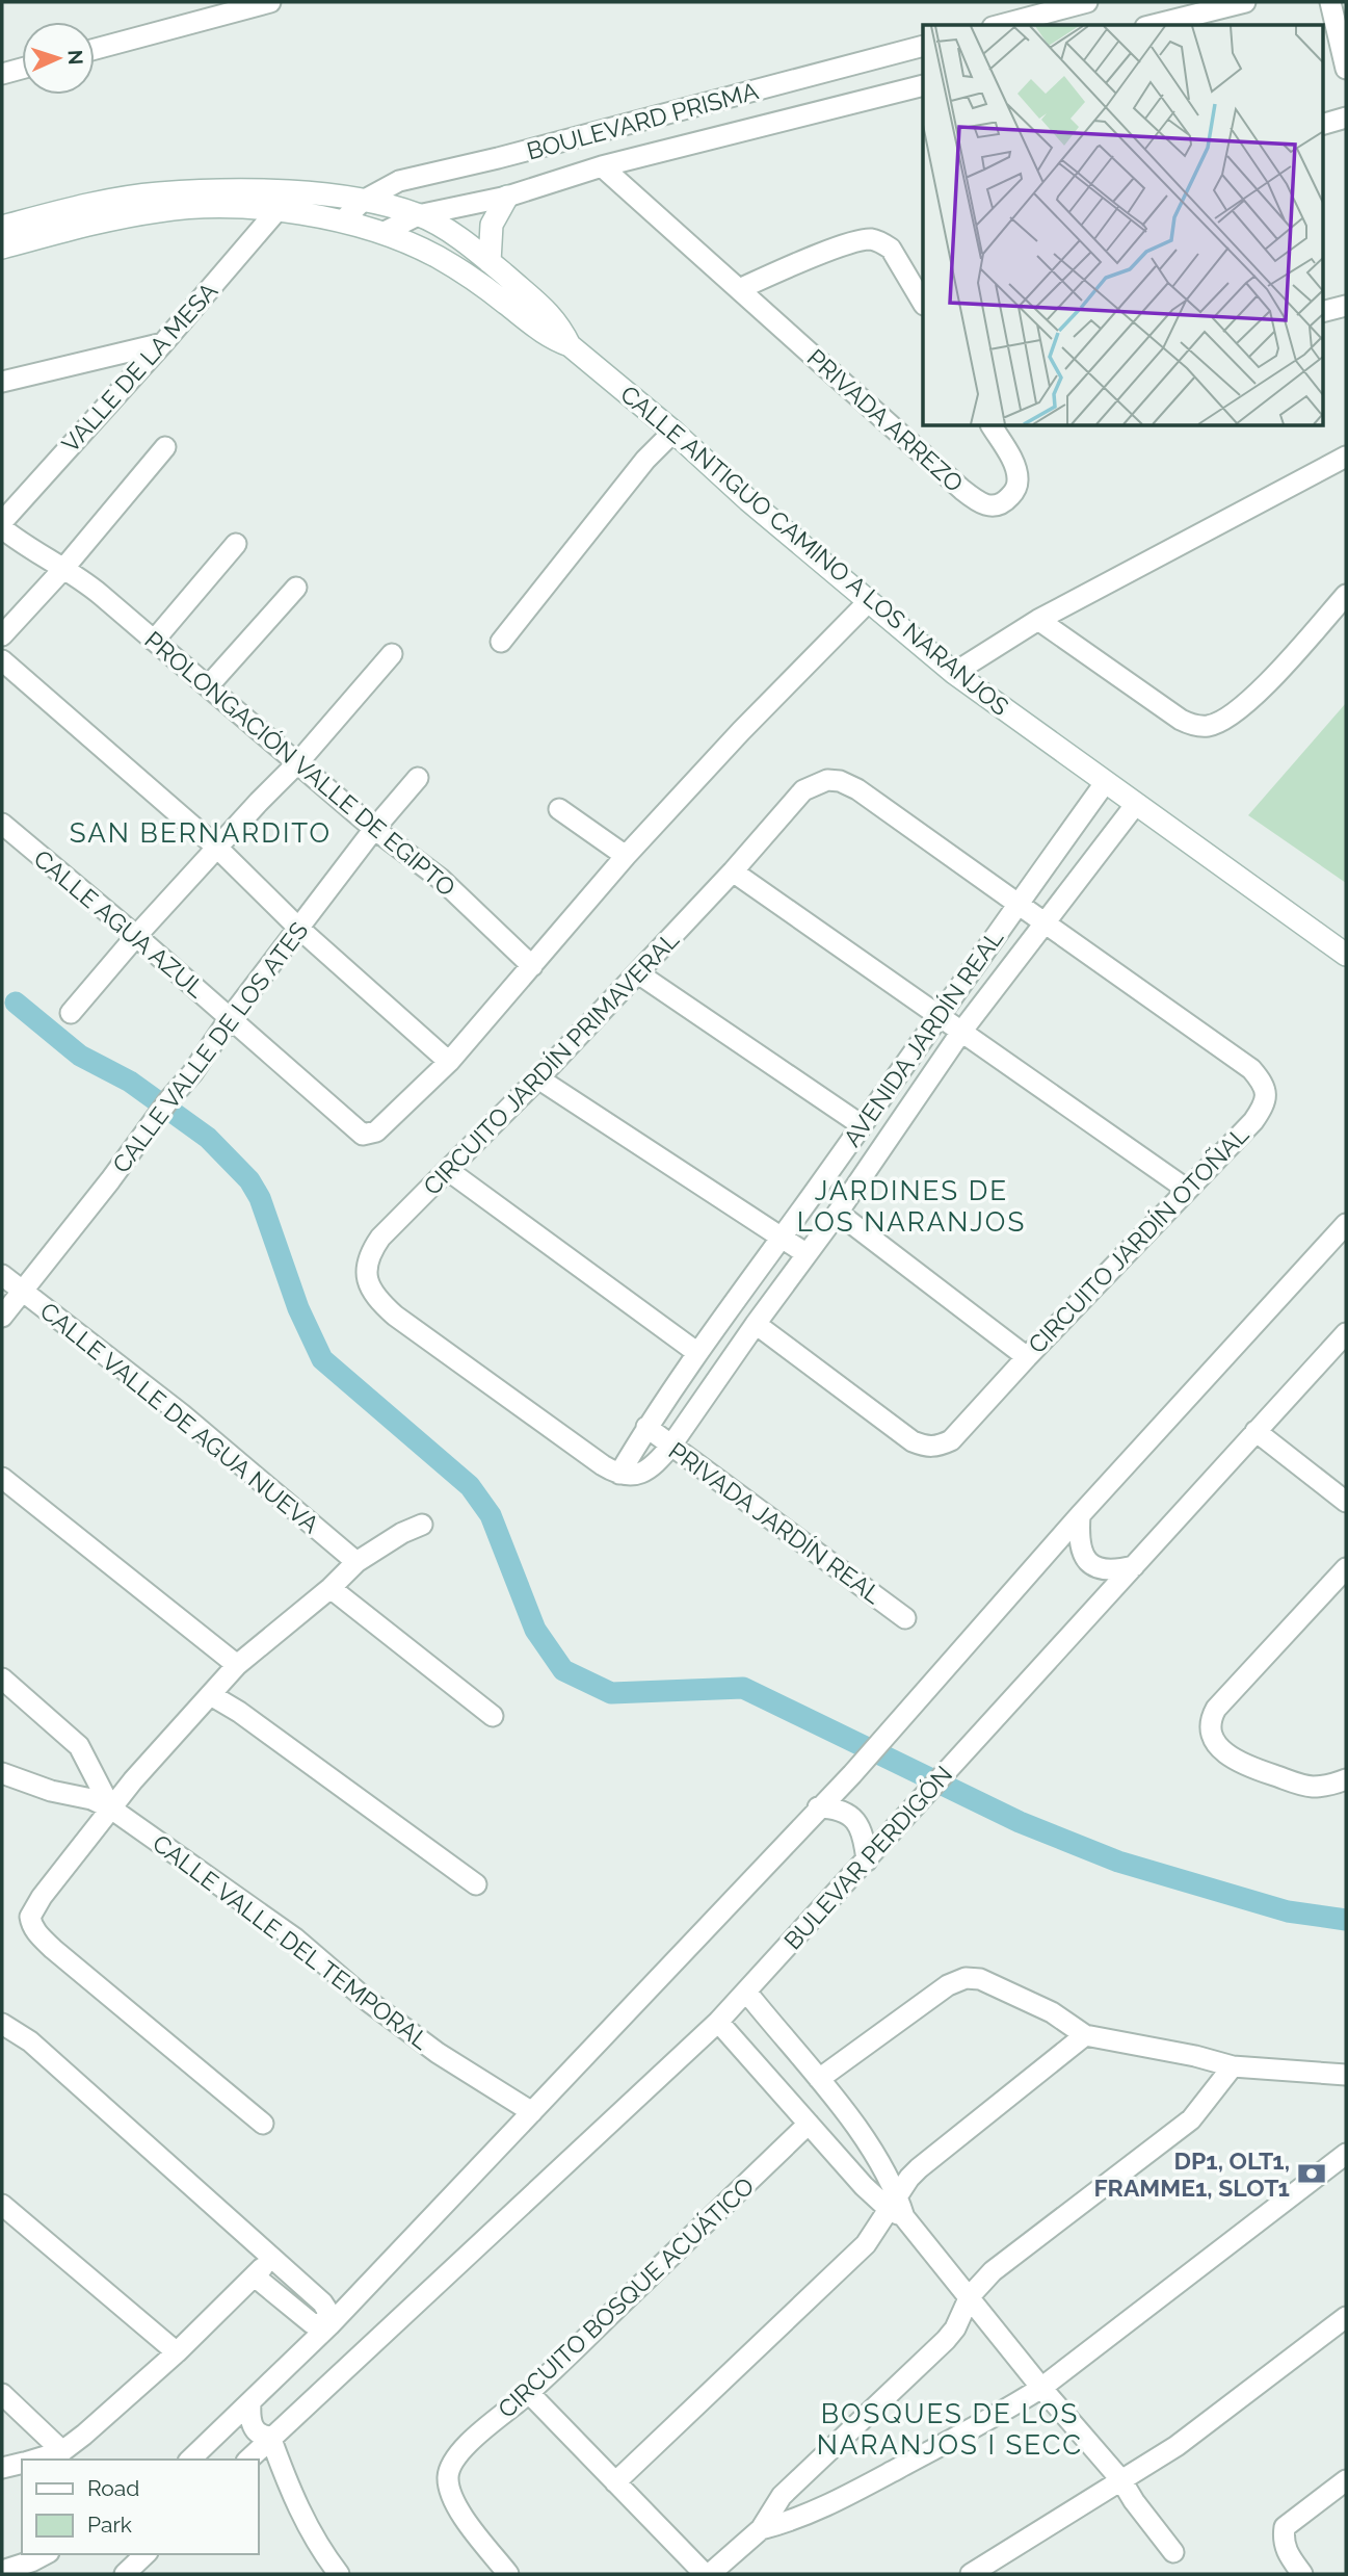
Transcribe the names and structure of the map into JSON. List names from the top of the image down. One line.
{"streets":{"street":["BOULEVARD PRISMA","VALLE DE LA MESA","PRIVADA ARREZO","CALLE ANTIGUO CAMINO A LOS NARANJOS","PROLONGACIÓN VALLE DE EGIPTO","CALLE AGUA AZUL","AVENIDA JARDÍN REAL","CALLE VALLE DE LOS ATES","CIRCUITO JARDÍN PRIMAVERAL","CIRCUITO JARDÍN OTOÑAL","CALLE VALLE DE AGUA NUEVA","PRIVADA JARDÍN REAL","BULEVAR PERDIGÓN","CALLE VALLE DEL TEMPORAL","CIRCUITO BOSQUE ACUÁTICO"]},"crossings":[["BOULEVARD PRISMA","PRIVADA ARREZO"],["BOULEVARD PRISMA","CALLE ANTIGUO CAMINO A LOS NARANJOS"],["CALLE ANTIGUO CAMINO A LOS NARANJOS","AVENIDA JARDÍN REAL"],["PROLONGACIÓN VALLE DE EGIPTO","CALLE VALLE DE LOS ATES"],["CALLE AGUA AZUL","CALLE VALLE DE LOS ATES"],["AVENIDA JARDÍN REAL","CIRCUITO JARDÍN PRIMAVERAL"],["AVENIDA JARDÍN REAL","CIRCUITO JARDÍN OTOÑAL"],["AVENIDA JARDÍN REAL","PRIVADA JARDÍN REAL"],["CALLE VALLE DE LOS ATES","CALLE VALLE DE AGUA NUEVA"],["CIRCUITO JARDÍN PRIMAVERAL","CIRCUITO JARDÍN OTOÑAL"]],"districts":["SAN BERNARDITO","JARDINES DE LOS NARANJOS","BOSQUES DE LOS NARANJOS I SECC"],"places":{"bank":["DP1, OLT1, FRAMME1, SLOT1"]},"legend":["Road","Park"],"north":"right"}
